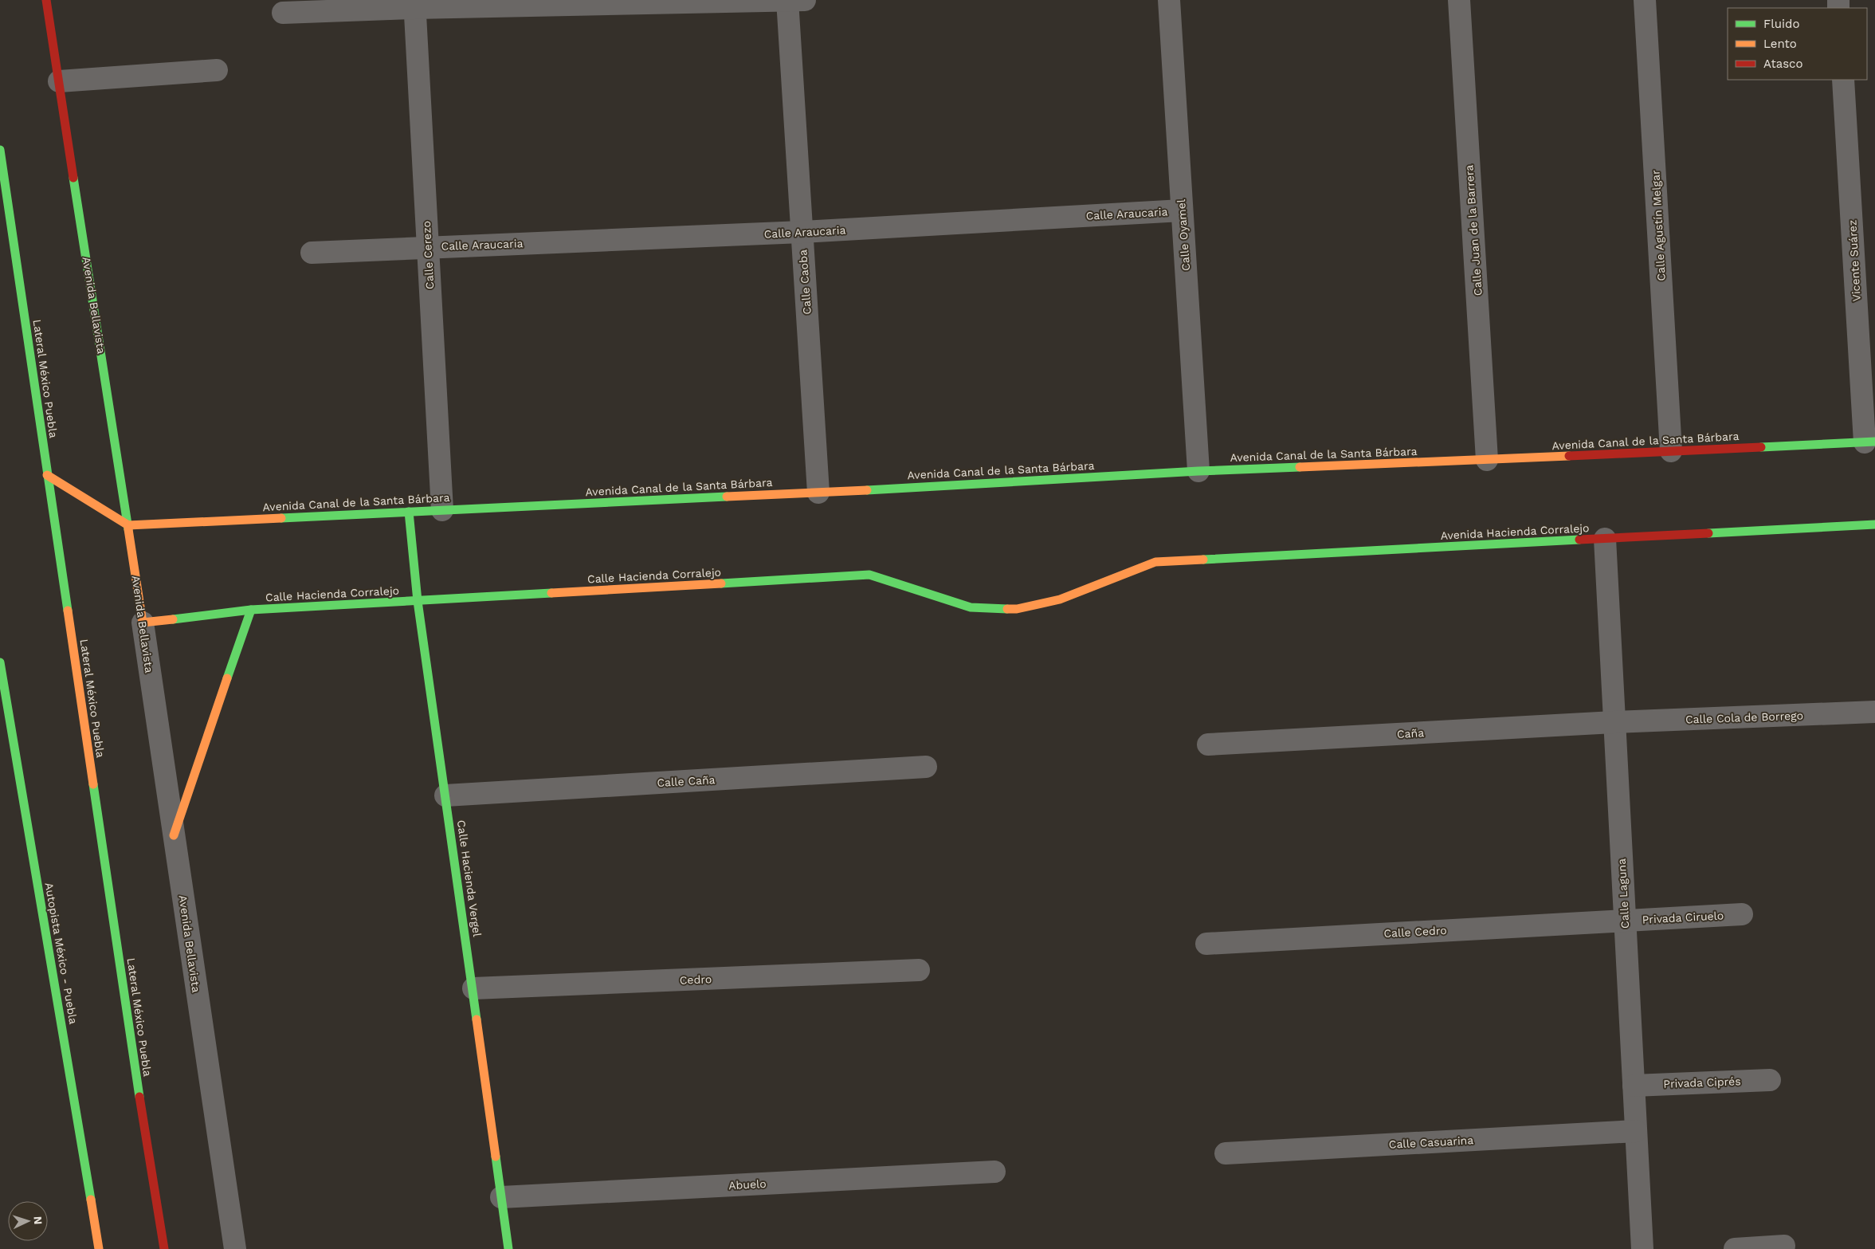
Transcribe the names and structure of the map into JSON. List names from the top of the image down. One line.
{"streets":{"main road":["Avenida Bellavista","Lateral México Puebla","Avenida Canal de la Santa Bárbara","Avenida Hacienda Corralejo","Calle Hacienda Corralejo","Calle Hacienda Vergel","Autopista México - Puebla"],"street":["Calle Araucaria","Calle Agustín Melgar","Calle Juan de la Barrera","Calle Oyamel","Calle Cerezo","Vicente Suárez","Calle Caoba","Calle Cola de Borrego","Caña","Calle Caña","Calle Laguna","Privada Ciruelo","Calle Cedro","Cedro","Privada Ciprés","Calle Casuarina","Abuelo"]},"crossings":[["Calle Araucaria","Calle Oyamel"],["Calle Araucaria","Calle Cerezo"],["Calle Araucaria","Calle Caoba"],["Calle Agustín Melgar","Avenida Canal de la Santa Bárbara"],["Calle Juan de la Barrera","Avenida Canal de la Santa Bárbara"],["Calle Oyamel","Avenida Canal de la Santa Bárbara"],["Calle Cerezo","Avenida Canal de la Santa Bárbara"],["Vicente Suárez","Avenida Canal de la Santa Bárbara"],["Calle Caoba","Avenida Canal de la Santa Bárbara"],["Avenida Bellavista","Avenida Canal de la Santa Bárbara"],["Avenida Bellavista","Calle Hacienda Corralejo"],["Avenida Canal de la Santa Bárbara","Calle Hacienda Vergel"],["Avenida Hacienda Corralejo","Calle Hacienda Corralejo"],["Avenida Hacienda Corralejo","Calle Laguna"],["Calle Hacienda Corralejo","Calle Hacienda Vergel"],["Calle Cola de Borrego","Caña"],["Calle Cola de Borrego","Calle Laguna"],["Caña","Calle Laguna"],["Calle Caña","Calle Hacienda Vergel"],["Calle Hacienda Vergel","Cedro"],["Calle Hacienda Vergel","Abuelo"],["Calle Laguna","Privada Ciruelo"],["Calle Laguna","Calle Cedro"],["Calle Laguna","Privada Ciprés"],["Calle Laguna","Calle Casuarina"],["Privada Ciruelo","Calle Cedro"]],"legend":["Fluido","Lento","Atasco"],"north":"right"}
